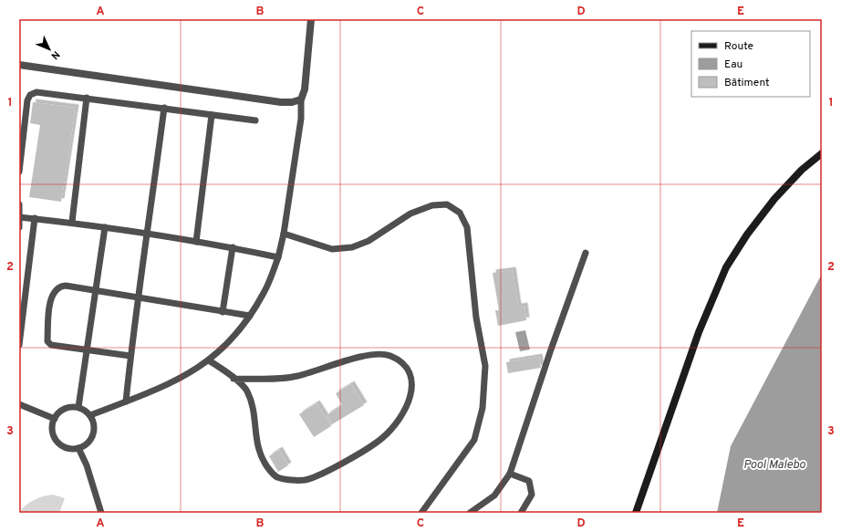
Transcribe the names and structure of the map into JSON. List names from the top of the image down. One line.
{"water":["Pool Malebo"],"legend":["Route","Eau","Bâtiment"],"north":"bottom right","grid":{"columns":["A","B","C","D","E"],"rows":["1","2","3"]}}
